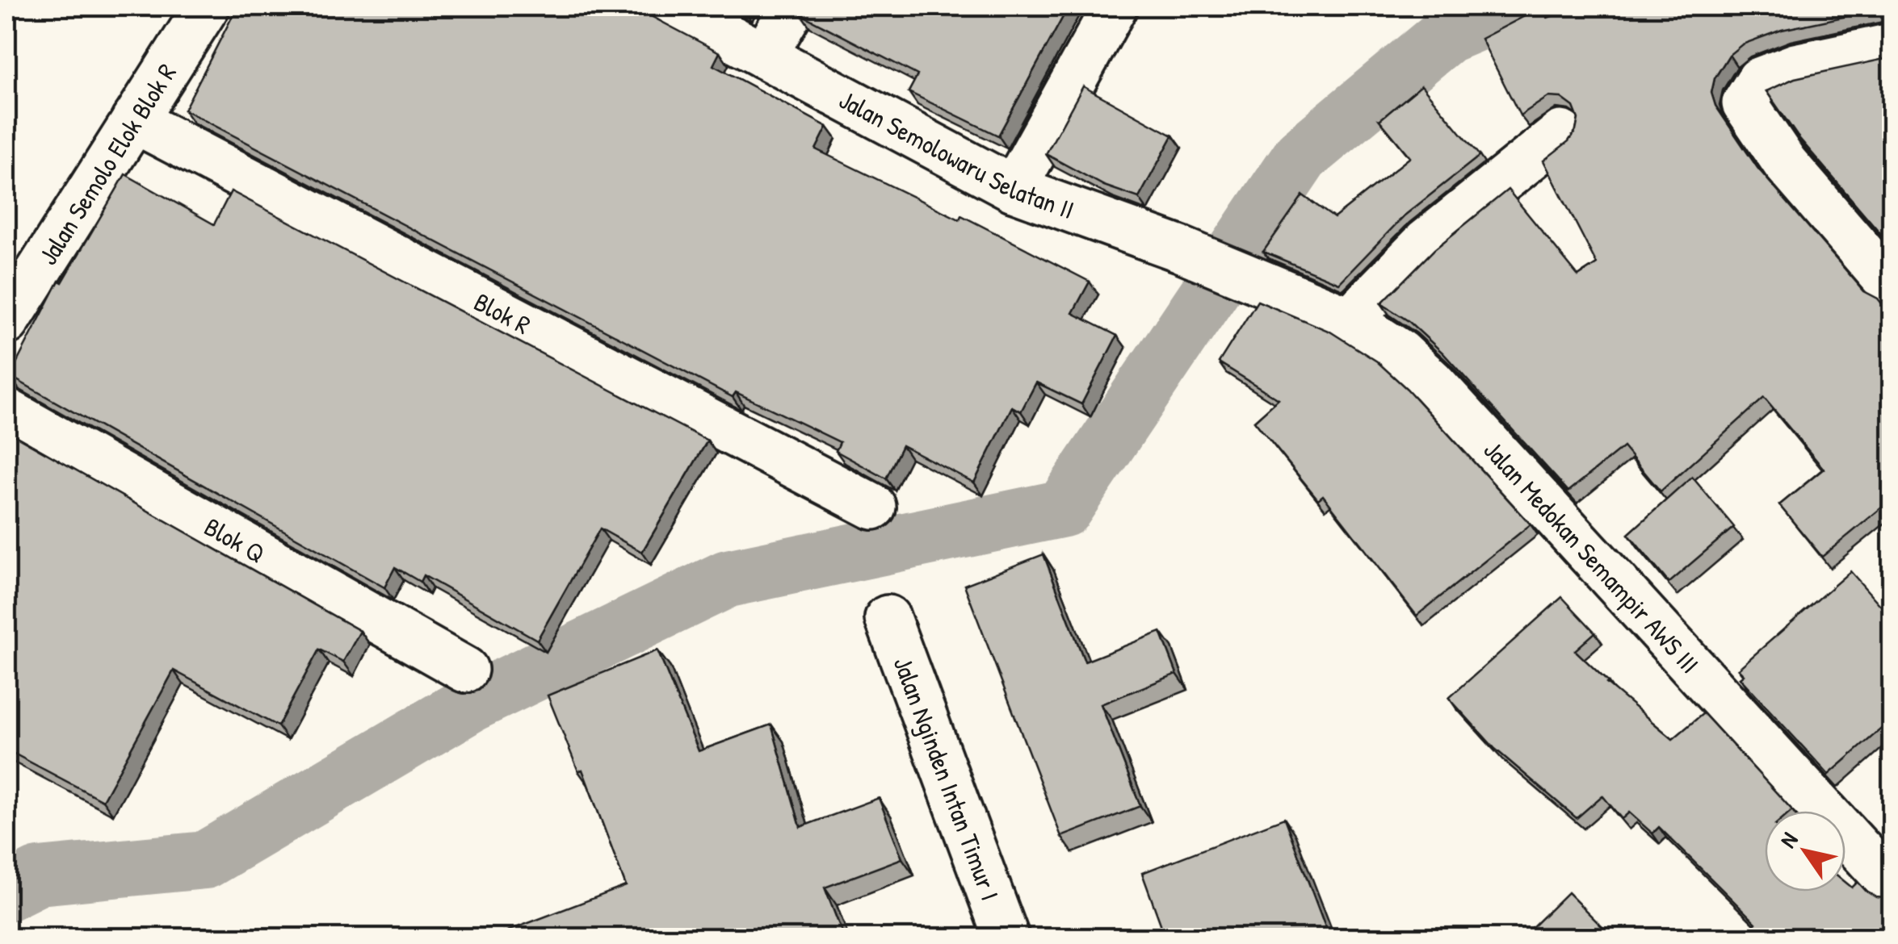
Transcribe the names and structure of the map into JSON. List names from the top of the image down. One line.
{"streets":{"street":["Jalan Semolowaru Selatan II","Jalan Semolo Elok Blok R","Blok R","Blok Q","Jalan Medokan Semampir AWS III","Jalan Nginden Intan Timur I"]},"crossings":[["Jalan Semolowaru Selatan II","Jalan Medokan Semampir AWS III"],["Jalan Semolo Elok Blok R","Blok R"]],"north":"top left"}
